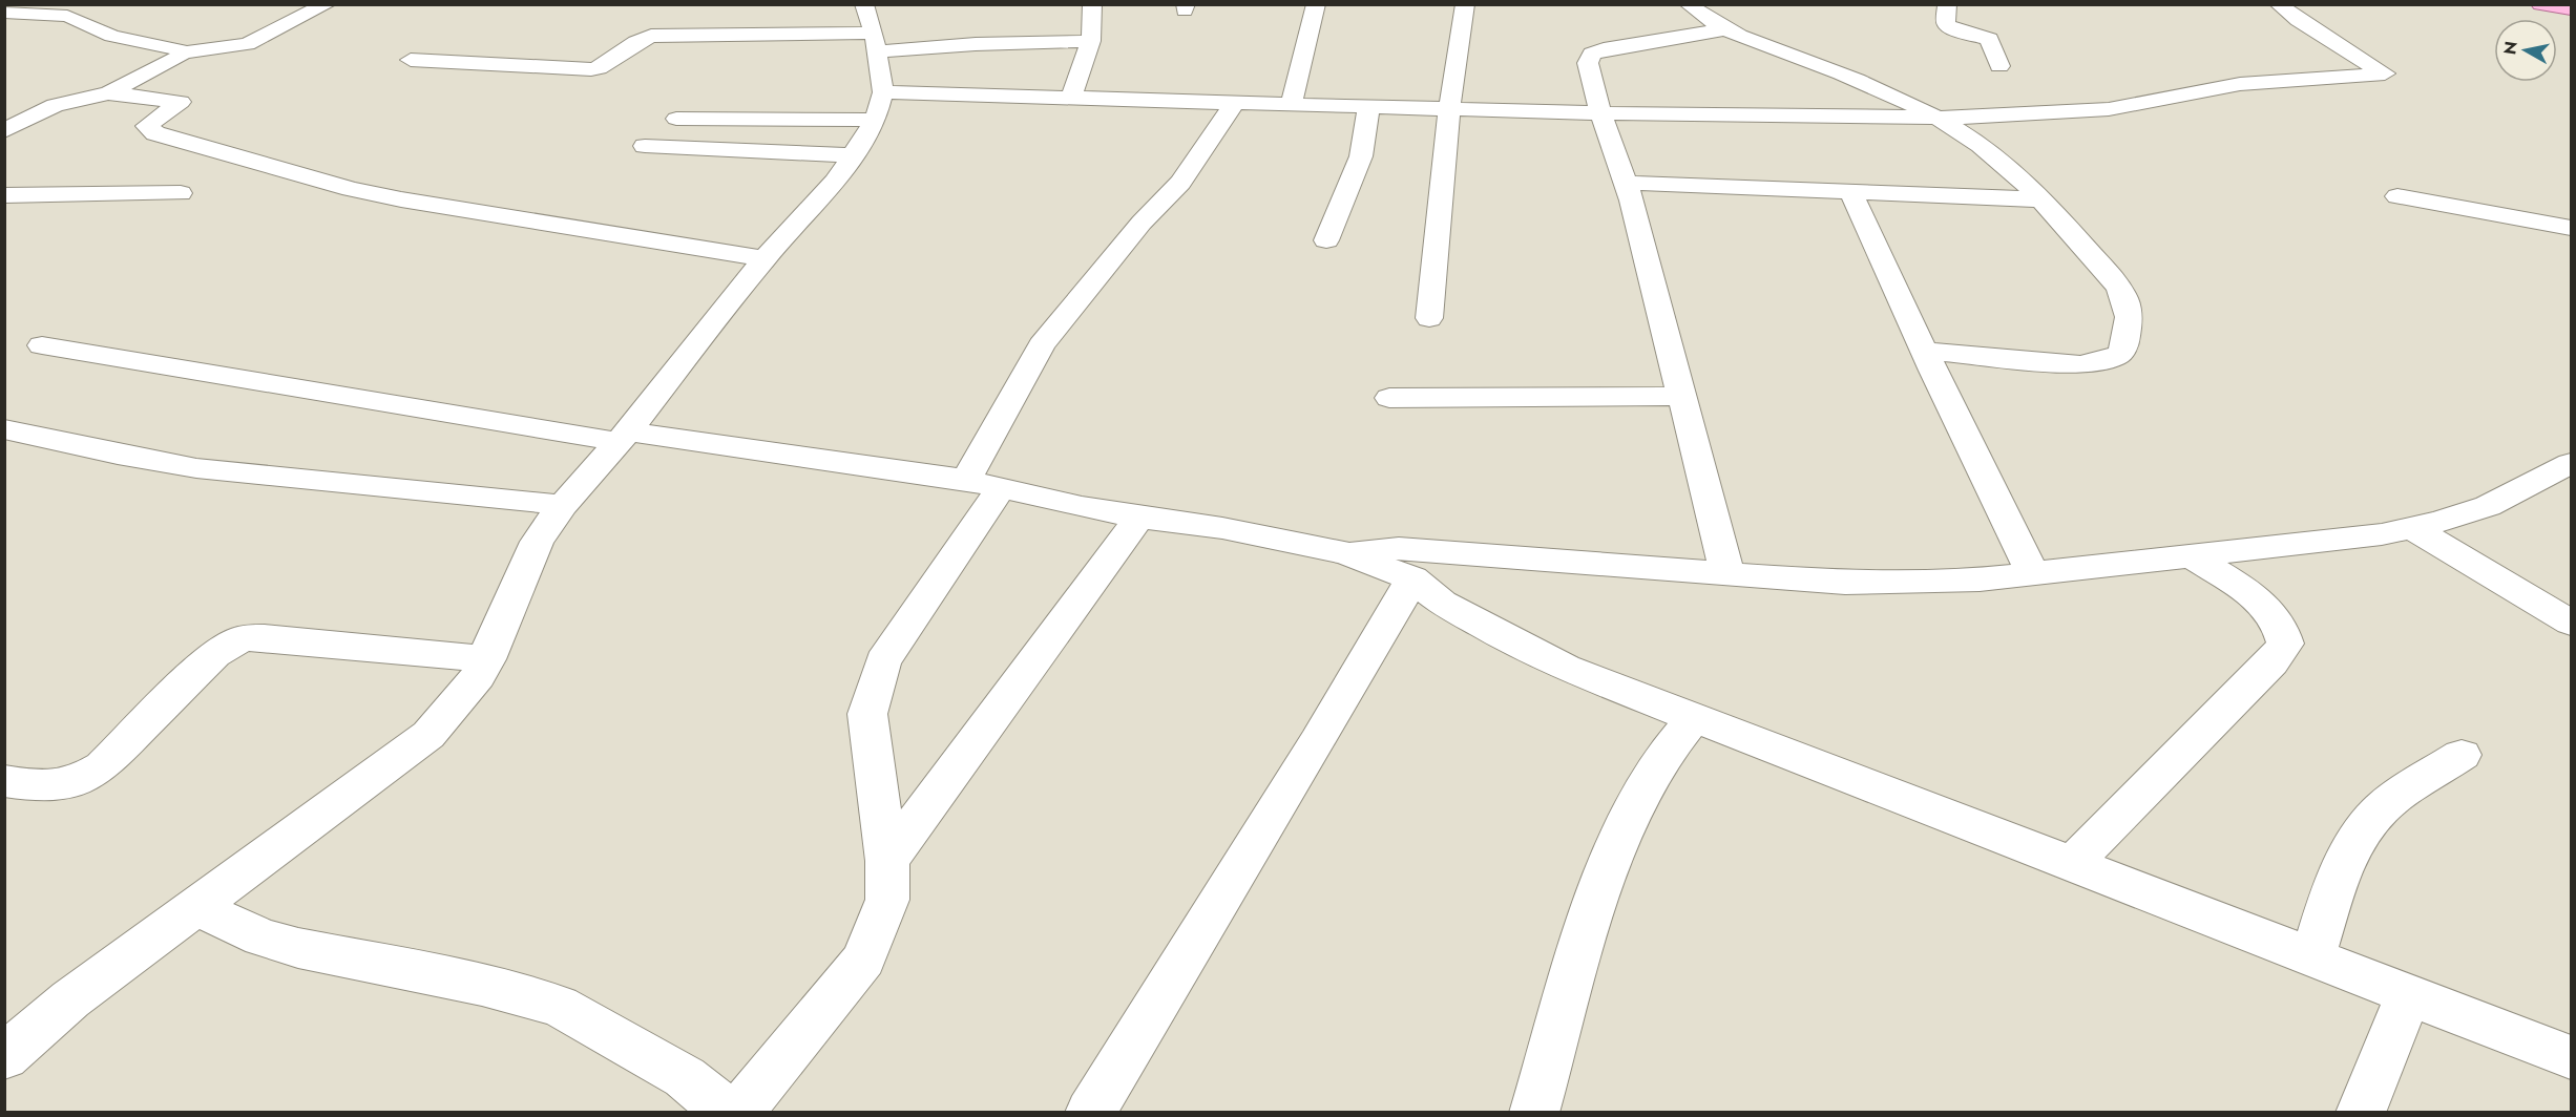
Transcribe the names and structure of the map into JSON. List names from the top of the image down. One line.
{"north":"left"}
